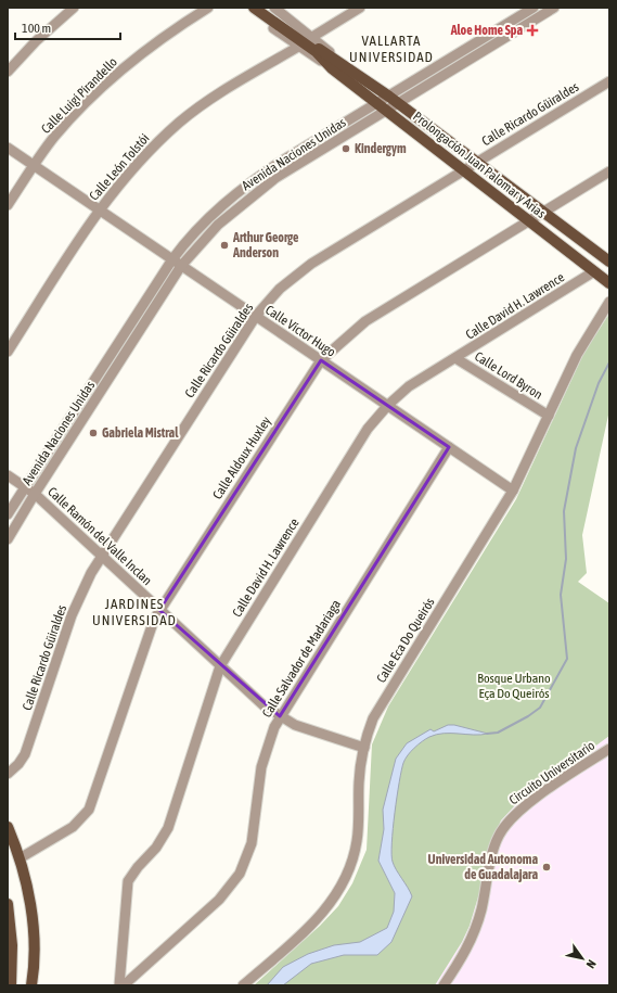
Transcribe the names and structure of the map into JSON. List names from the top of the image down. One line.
{"streets":{"main road":["Prolongación Juan Palomar y Arias"],"street":["Calle Luigi Pirandello","Calle Ricardo Güiraldes","Avenida Naciones Unidas","Calle León Tolstói","Calle David H. Lawrence","Calle Víctor Hugo","Calle Lord Byron","Calle Aldoux Huxley","Calle Ramón del Valle Inclan","Calle Eca Do Queirós","Calle Salvador de Madariaga","Circuito Universitario"]},"crossings":[["Calle Luigi Pirandello","Calle Víctor Hugo"],["Calle Ricardo Güiraldes","Prolongación Juan Palomar y Arias"],["Calle Ricardo Güiraldes","Calle Víctor Hugo"],["Calle Ricardo Güiraldes","Calle Ramón del Valle Inclan"],["Avenida Naciones Unidas","Prolongación Juan Palomar y Arias"],["Avenida Naciones Unidas","Calle Víctor Hugo"],["Avenida Naciones Unidas","Calle Ramón del Valle Inclan"],["Prolongación Juan Palomar y Arias","Calle David H. Lawrence"],["Prolongación Juan Palomar y Arias","Calle Aldoux Huxley"],["Calle León Tolstói","Calle Víctor Hugo"],["Calle David H. Lawrence","Calle Víctor Hugo"],["Calle David H. Lawrence","Calle Lord Byron"],["Calle David H. Lawrence","Calle Ramón del Valle Inclan"],["Calle Víctor Hugo","Calle Aldoux Huxley"],["Calle Víctor Hugo","Calle Eca Do Queirós"],["Calle Víctor Hugo","Calle Salvador de Madariaga"],["Calle Lord Byron","Calle Eca Do Queirós"],["Calle Aldoux Huxley","Calle Ramón del Valle Inclan"],["Calle Ramón del Valle Inclan","Calle Eca Do Queirós"],["Calle Ramón del Valle Inclan","Calle Salvador de Madariaga"]],"districts":["VALLARTA UNIVERSIDAD","JARDINES UNIVERSIDAD"],"parks":["Bosque Urbano Eça Do Queirós"],"places":{"health":["Aloe Home Spa"],"other":["Kindergym","Arthur George Anderson","Gabriela Mistral","Universidad Autonoma de Guadalajara"]},"scale_bar":"100 m","north":"bottom right"}
